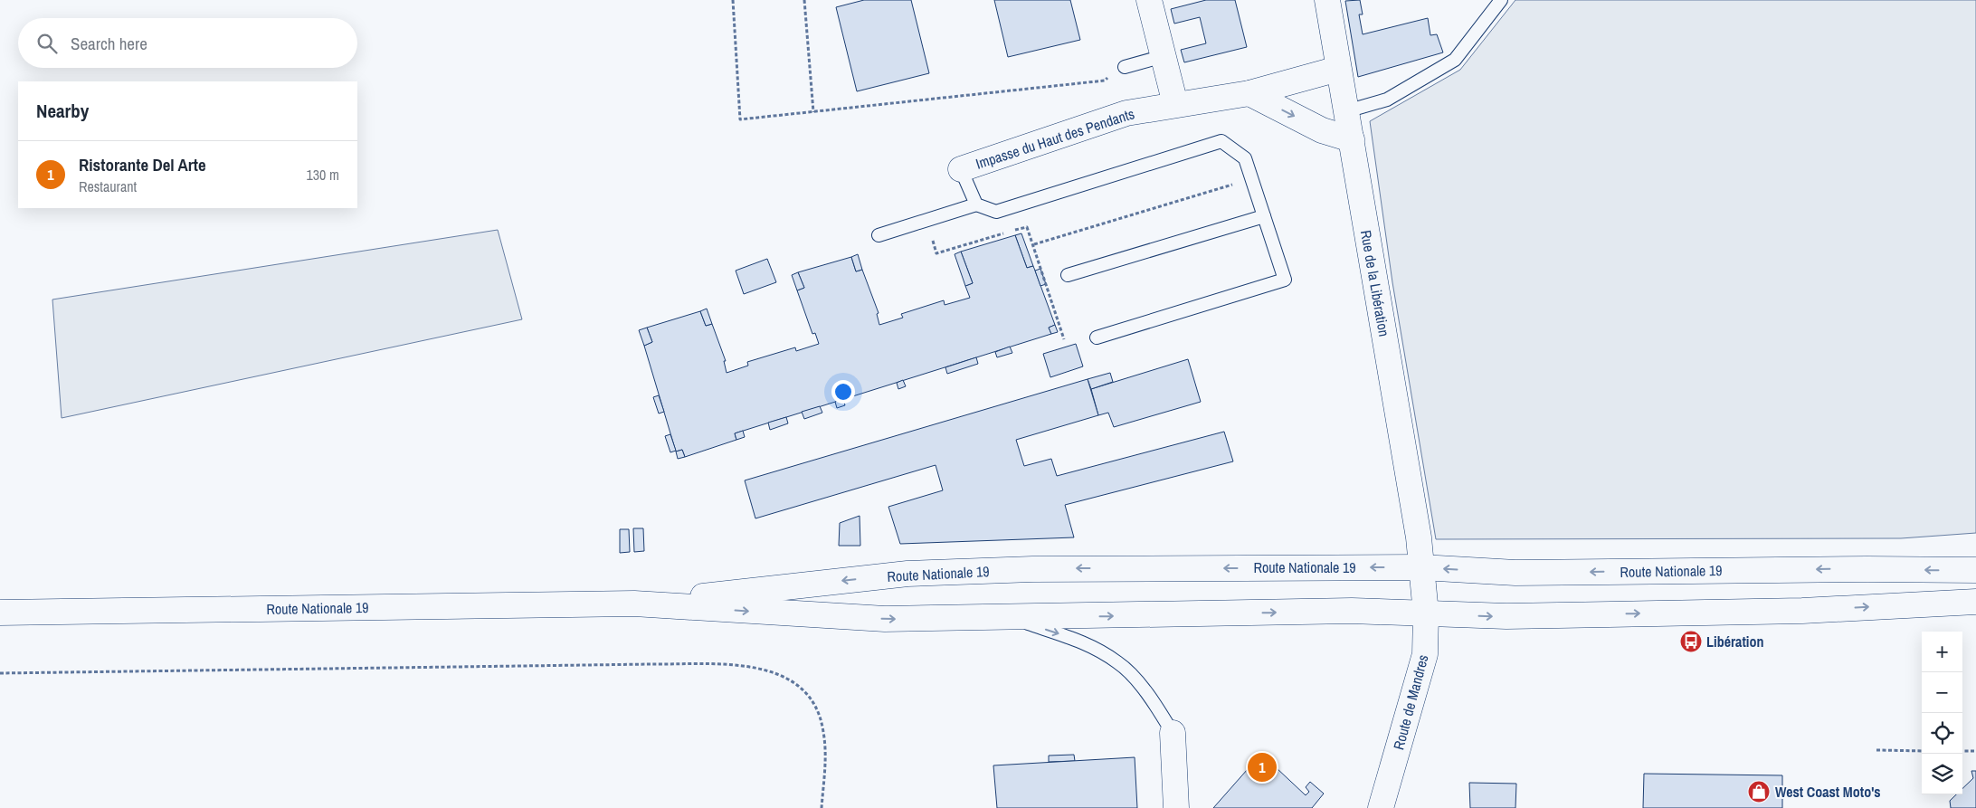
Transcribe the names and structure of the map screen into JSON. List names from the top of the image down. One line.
{"streets":{"main road":["Impasse du Haut des Pendants","Rue de la Libération","Route Nationale 19","Route de Mandres"]},"crossings":[["Impasse du Haut des Pendants","Rue de la Libération"],["Rue de la Libération","Route Nationale 19"],["Rue de la Libération","Route de Mandres"],["Route Nationale 19","Route de Mandres"]],"places":{"bus stop":["Libération"],"shop":["West Coast Moto's"]},"page":{"search":"Search here","heading":"Nearby","list":[{"mark":"1","name":"Ristorante Del Arte","note":"Restaurant","value":"130 m"}],"map_buttons":["+","−"],"pins":"1"}}
